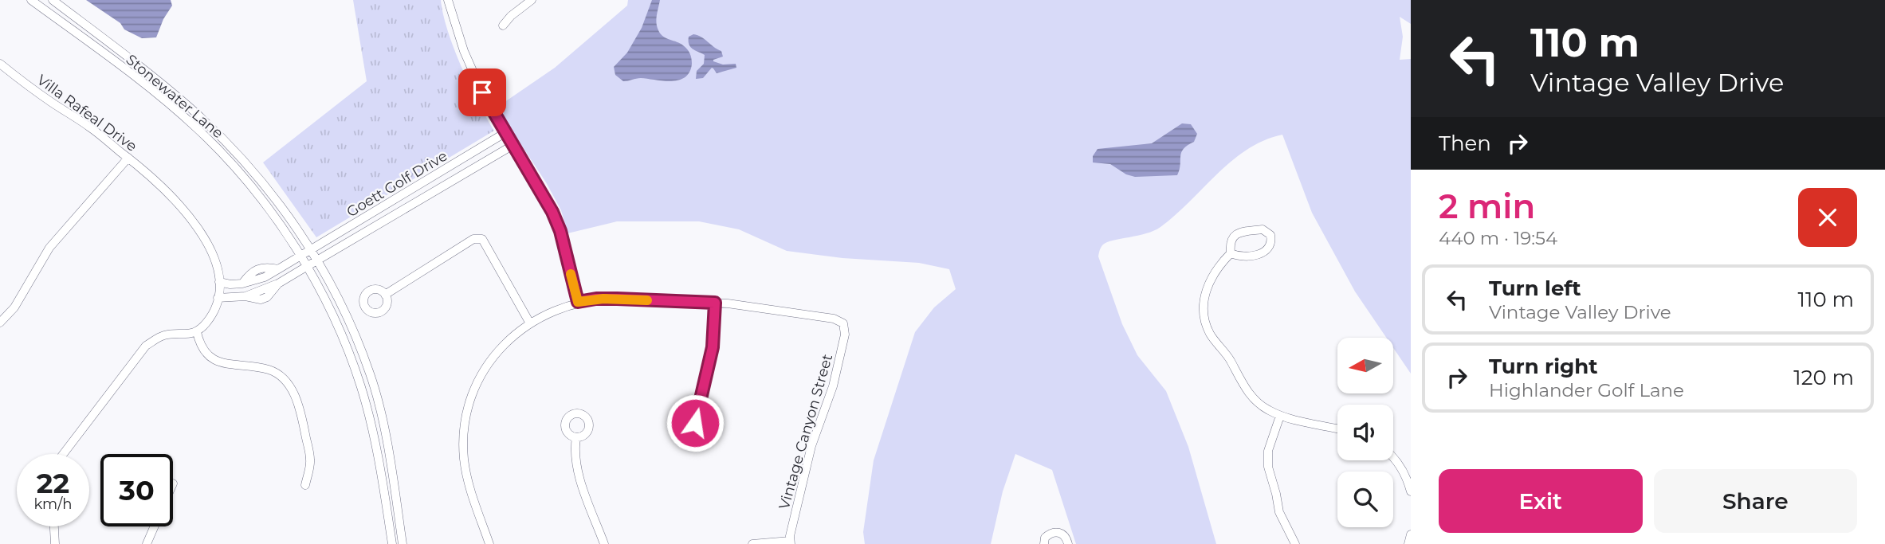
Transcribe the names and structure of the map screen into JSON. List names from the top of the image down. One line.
{"streets":{"street":["Stonewater Lane","Villa Rafeal Drive","Goett Golf Drive","Vintage Canyon Street"]},"crossings":[["Stonewater Lane","Goett Golf Drive"],["Villa Rafeal Drive","Goett Golf Drive"]],"north":"left","page":{"turn":["110 m","Vintage Valley Drive"],"then":"Then","heading":["2 min","440 m · 19:54"],"list":[{"name":"Turn left","note":"Vintage Valley Drive","value":"110 m"},{"name":"Turn right","note":"Highlander Golf Lane","value":"120 m"}],"speed":"22 km/h","limit":"30","buttons":["Exit","Share"]}}
